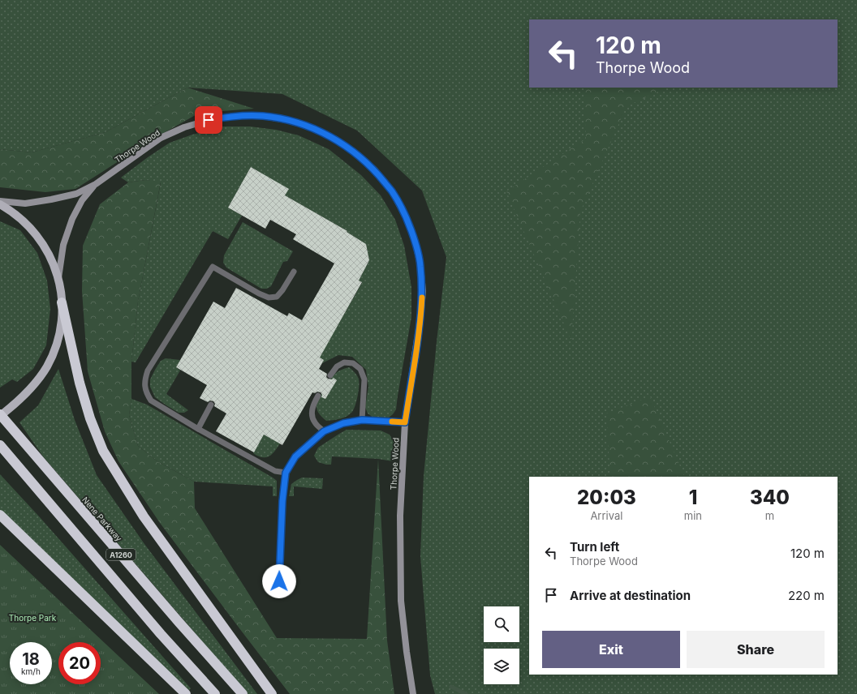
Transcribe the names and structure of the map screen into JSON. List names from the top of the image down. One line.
{"streets":{"highway":["Nene Parkway","A1260"],"street":["Thorpe Wood"]},"parks":["Thorpe Park"],"page":{"turn":["120 m","Thorpe Wood"],"eta":["20:03","Arrival","1","min","340","m"],"list":[{"name":"Turn left","note":"Thorpe Wood","value":"120 m"},{"name":"Arrive at destination","value":"220 m"}],"buttons":["Exit","Share"],"speed":"18 km/h","limit":"20"}}
